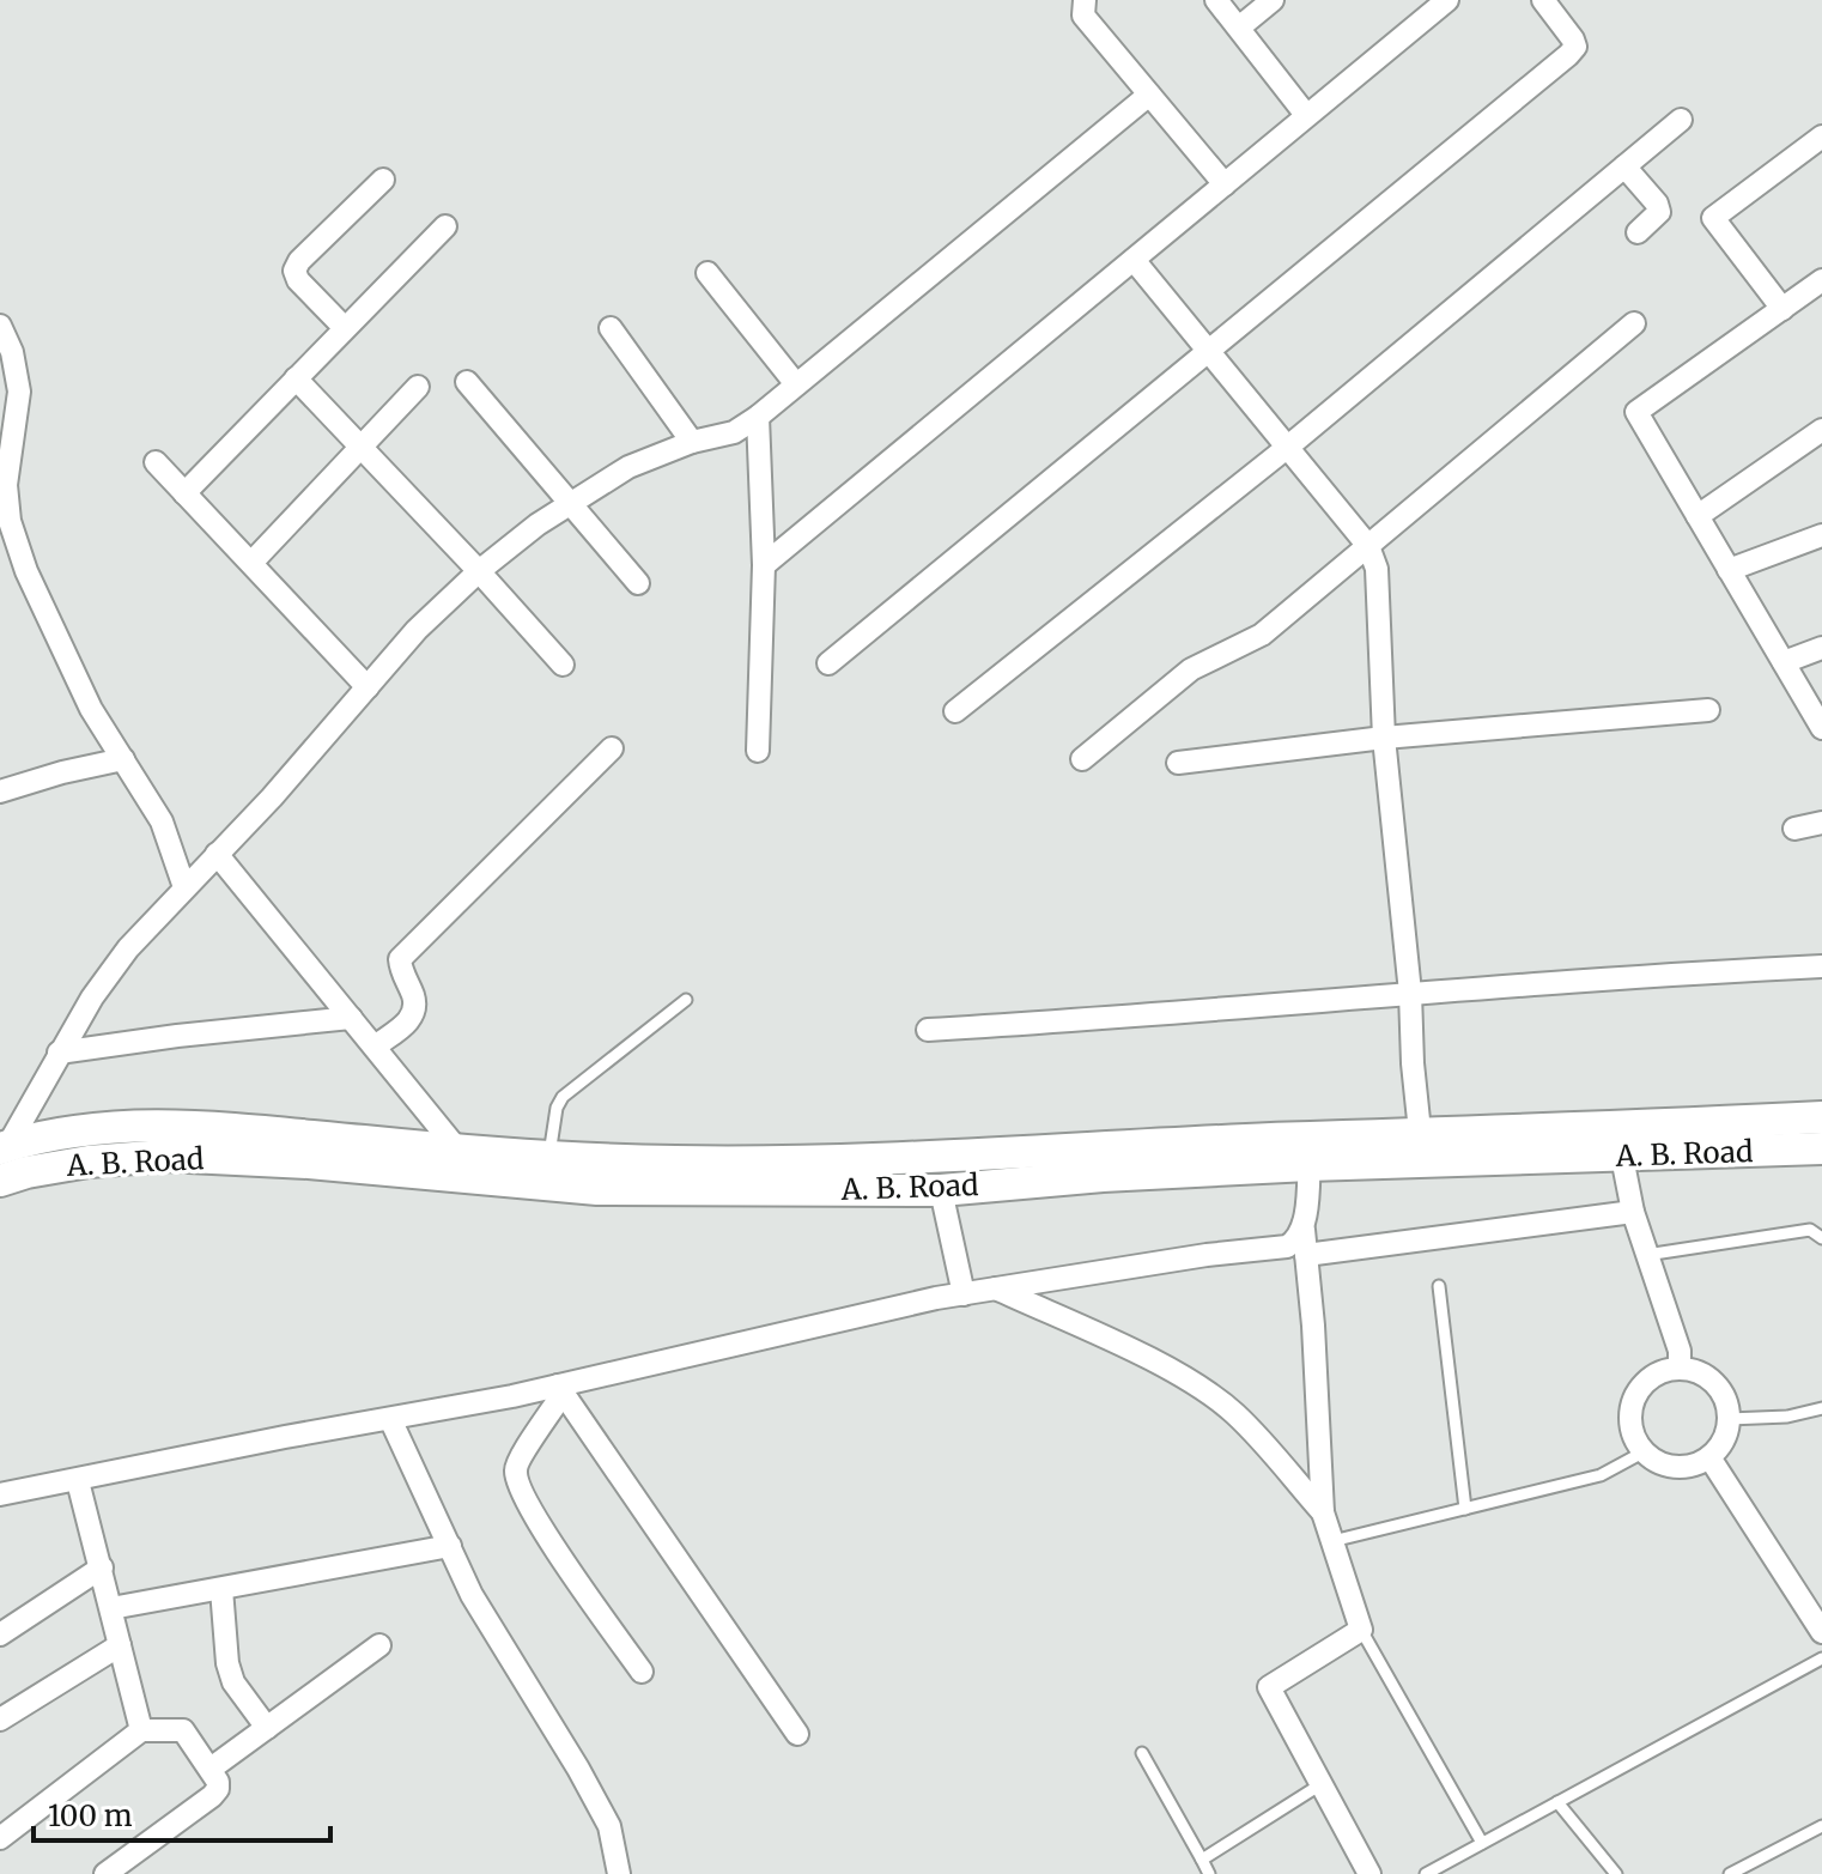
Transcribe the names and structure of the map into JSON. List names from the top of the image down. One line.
{"streets":{"main road":["A. B. Road"]},"scale_bar":"100 m"}
